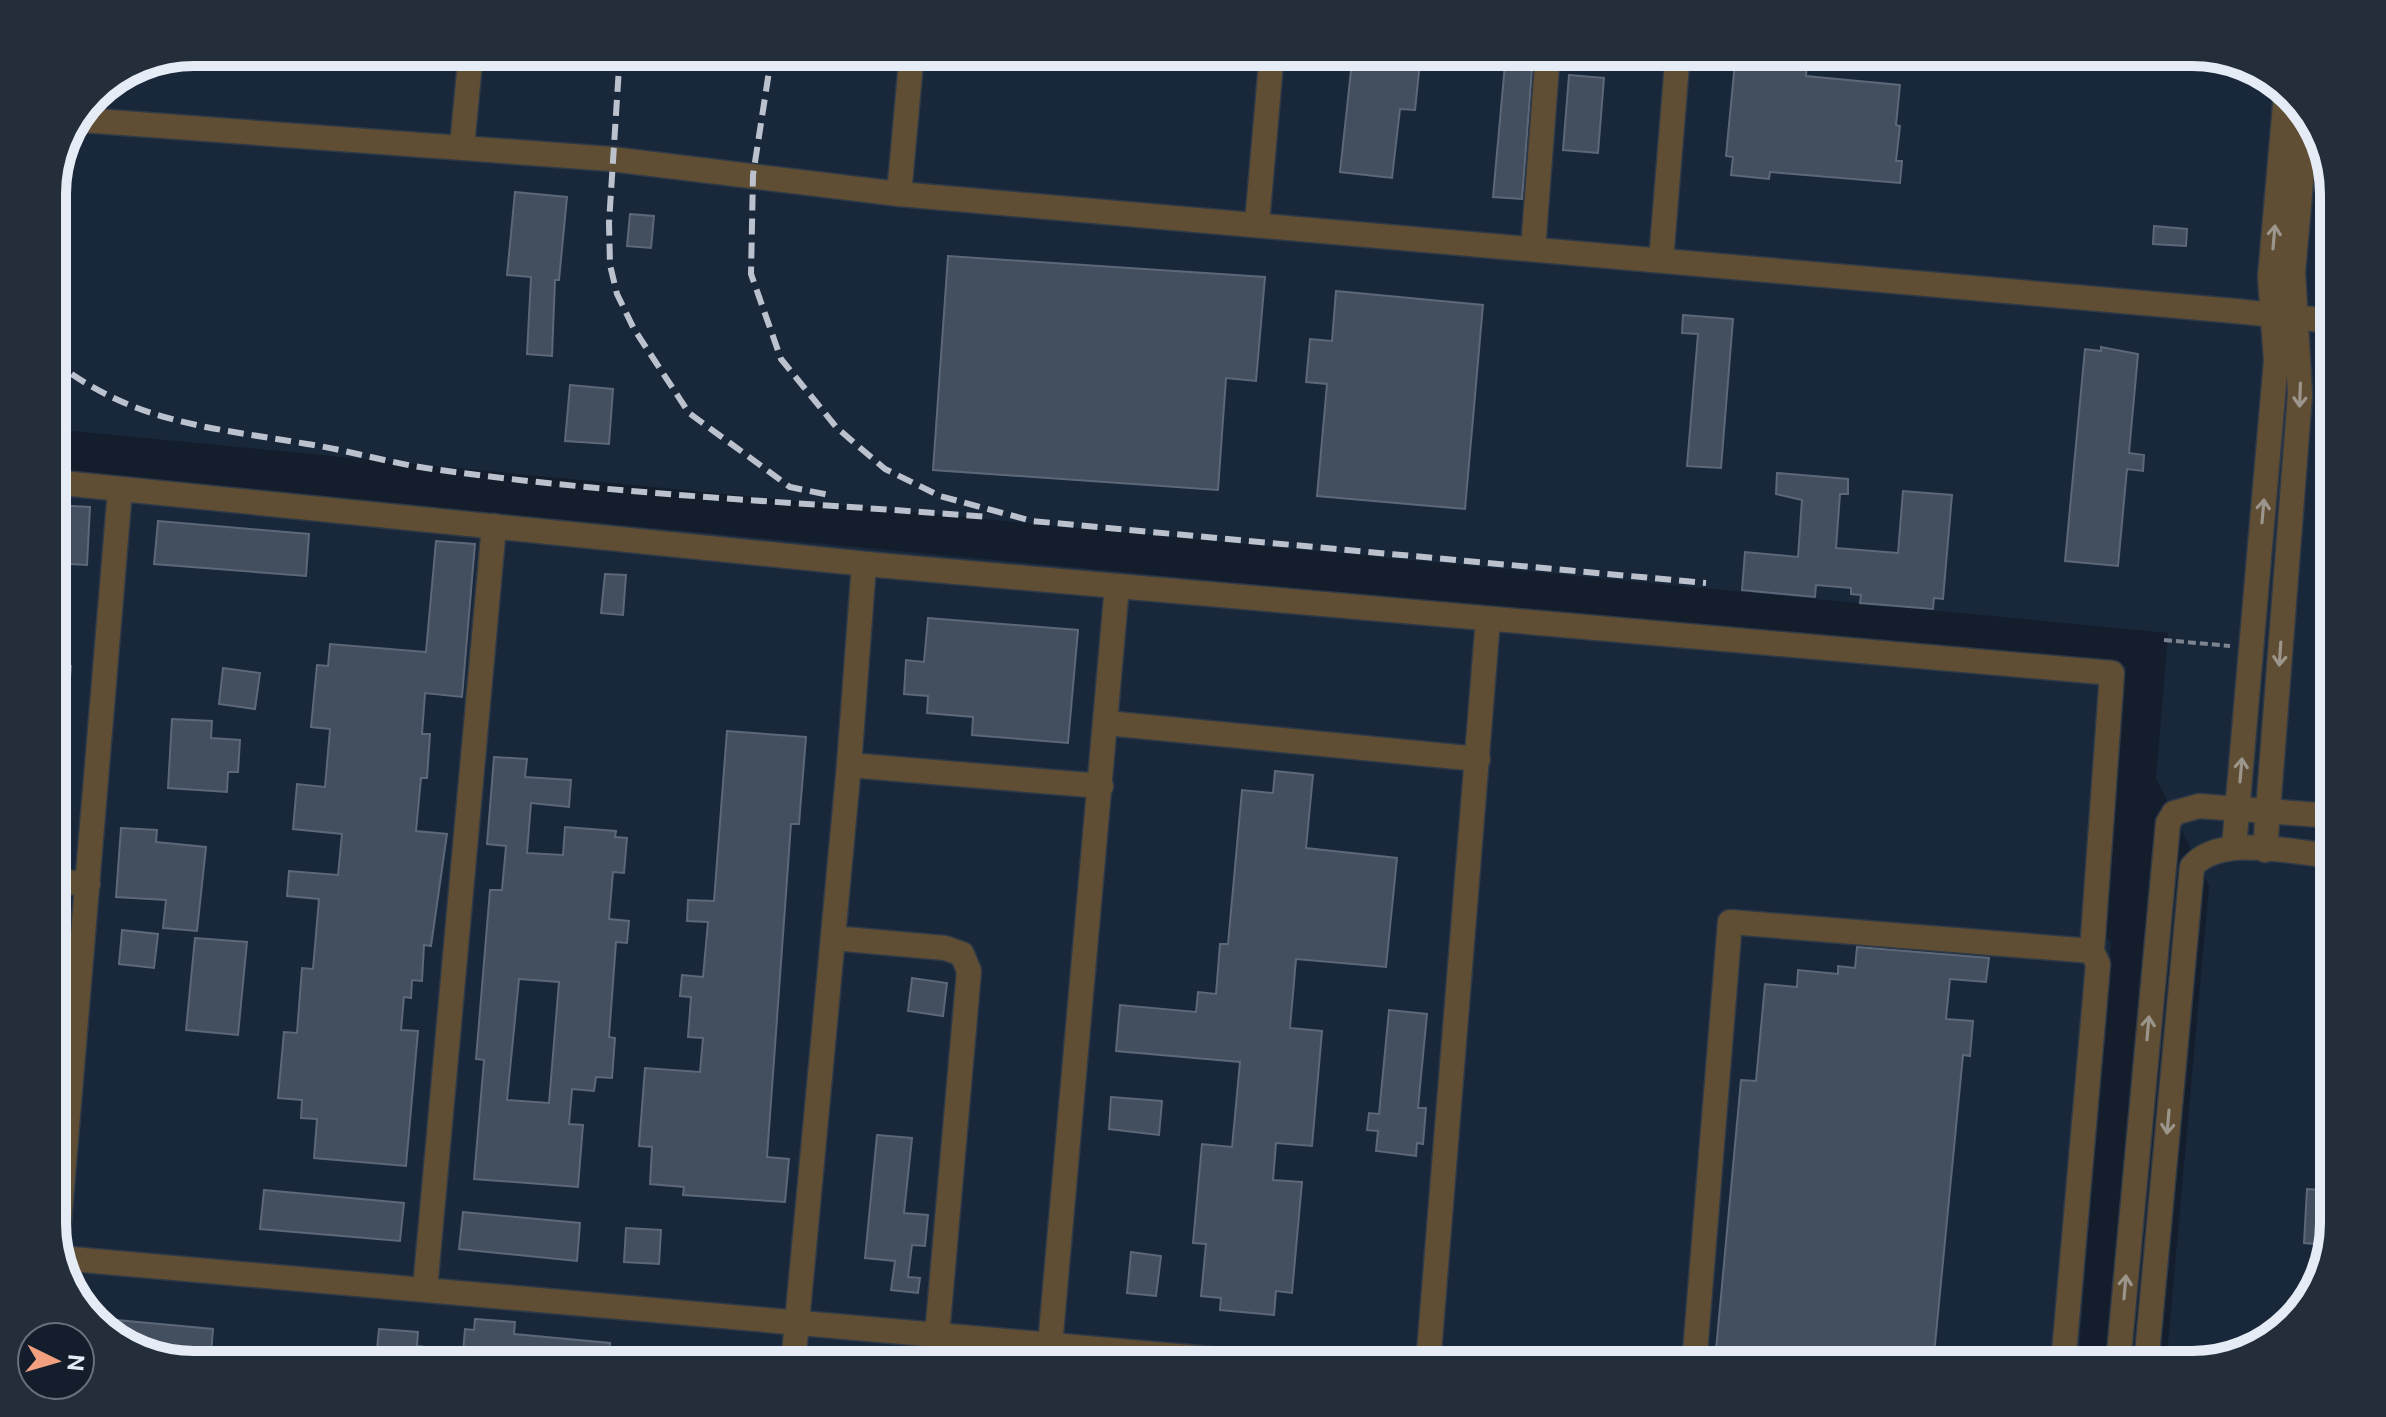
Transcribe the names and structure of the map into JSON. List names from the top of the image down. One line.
{"north":"right"}
